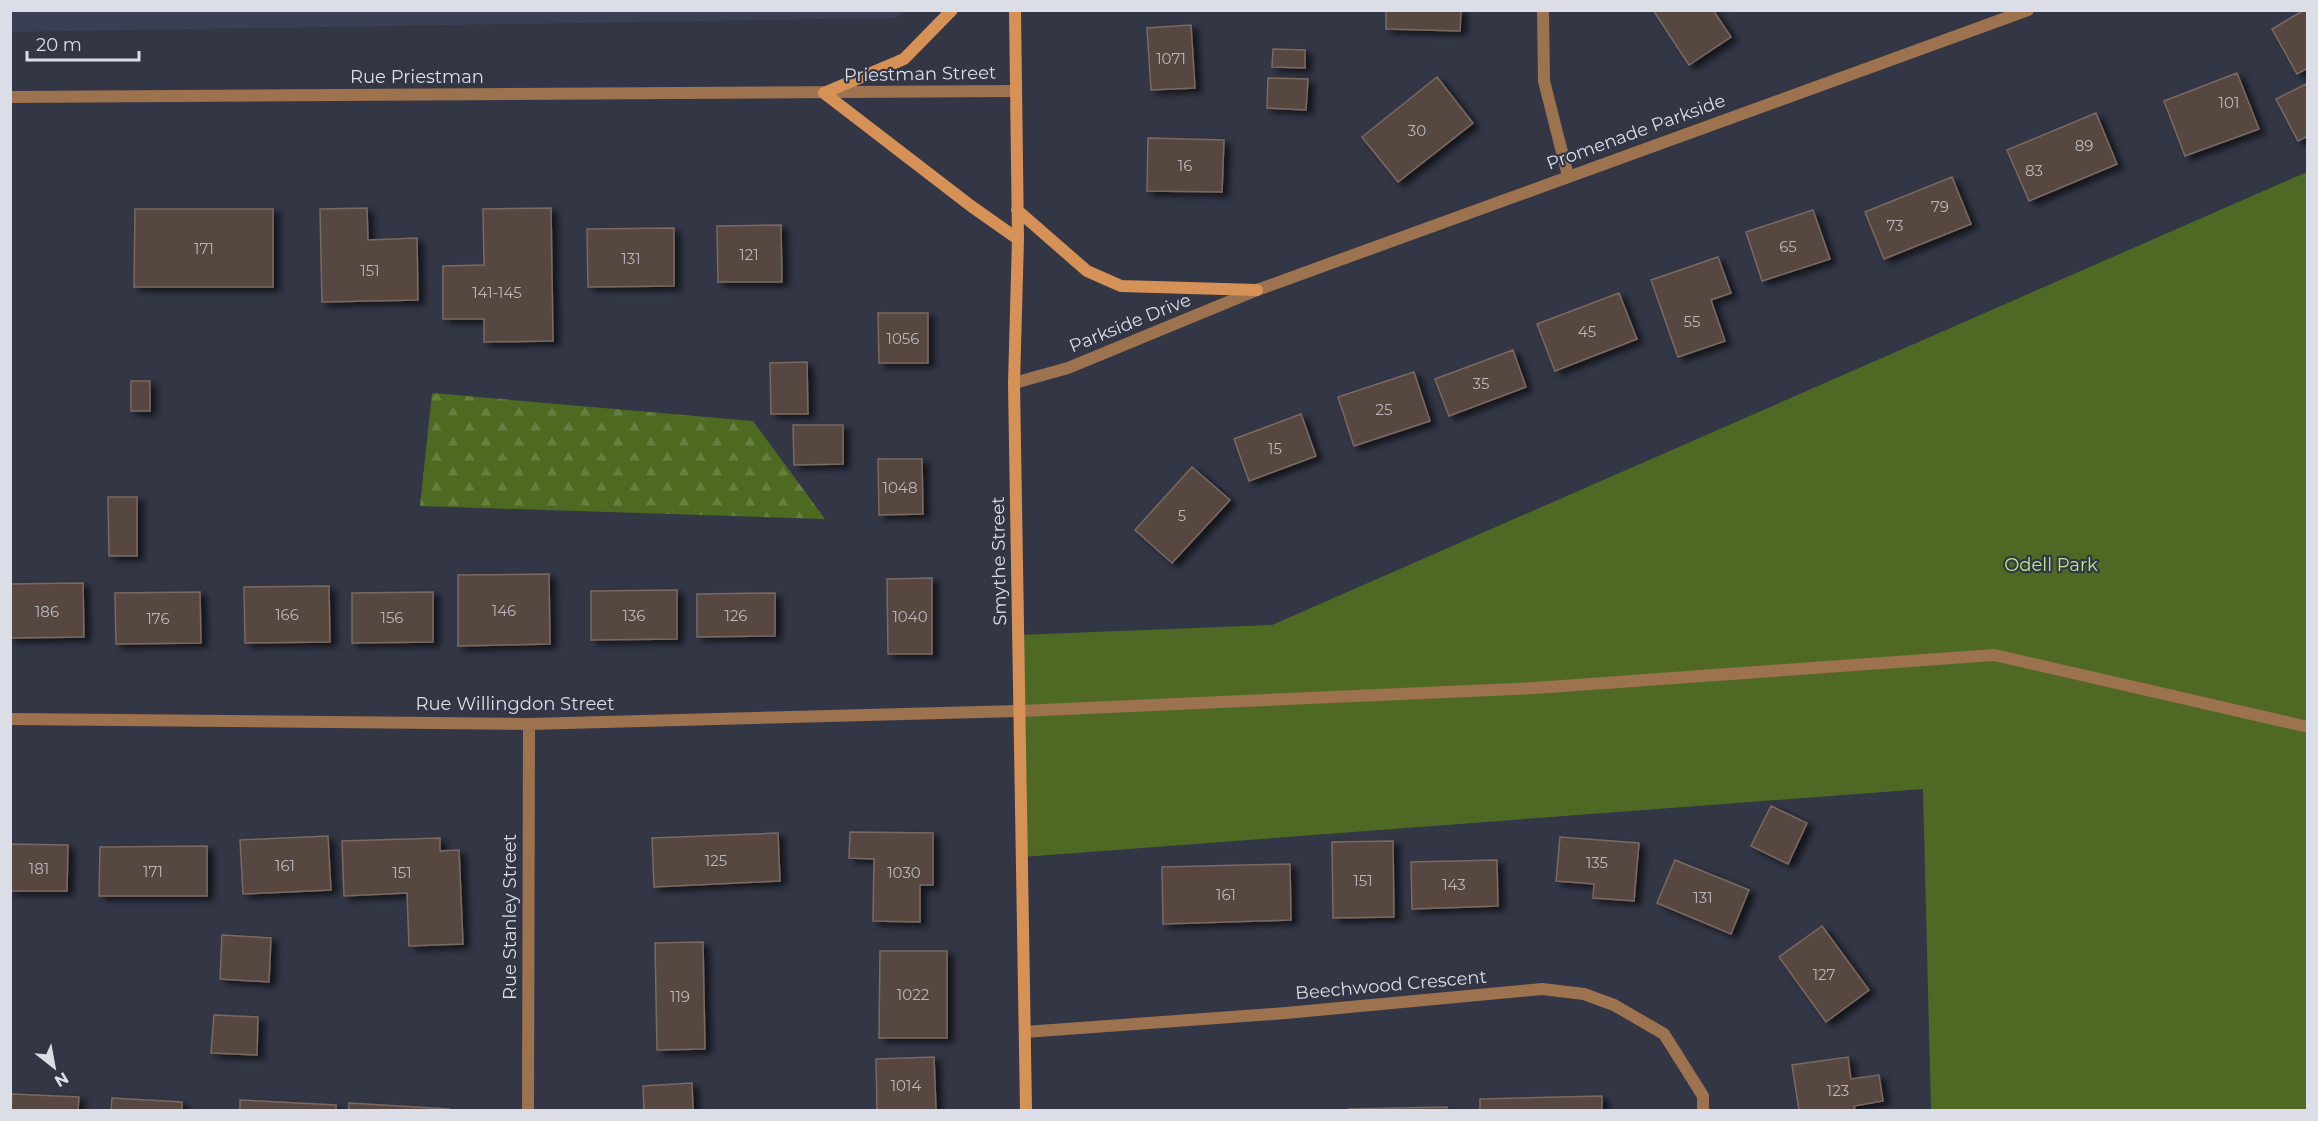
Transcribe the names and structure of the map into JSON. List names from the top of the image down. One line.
{"streets":{"main road":["Smythe Street"],"street":["Priestman Street","Rue Priestman","Promenade Parkside","Parkside Drive","Rue Willingdon Street","Rue Stanley Street","Beechwood Crescent"]},"crossings":[["Priestman Street","Rue Priestman"],["Priestman Street","Smythe Street"],["Promenade Parkside","Parkside Drive"],["Parkside Drive","Smythe Street"],["Smythe Street","Rue Willingdon Street"],["Smythe Street","Beechwood Crescent"],["Rue Willingdon Street","Rue Stanley Street"]],"parks":["Odell Park"],"house_numbers":["1071","101","30","89","16","83","79","73","65","171","121","131","151","141-145","55","45","1056","35","25","15","1048","5","146","186","166","136","126","1040","156","176","125","135","161","181","171","151","1030","151","143","161","131","127","1022","119","1014","123"],"scale_bar":"20 m","north":"bottom right"}
